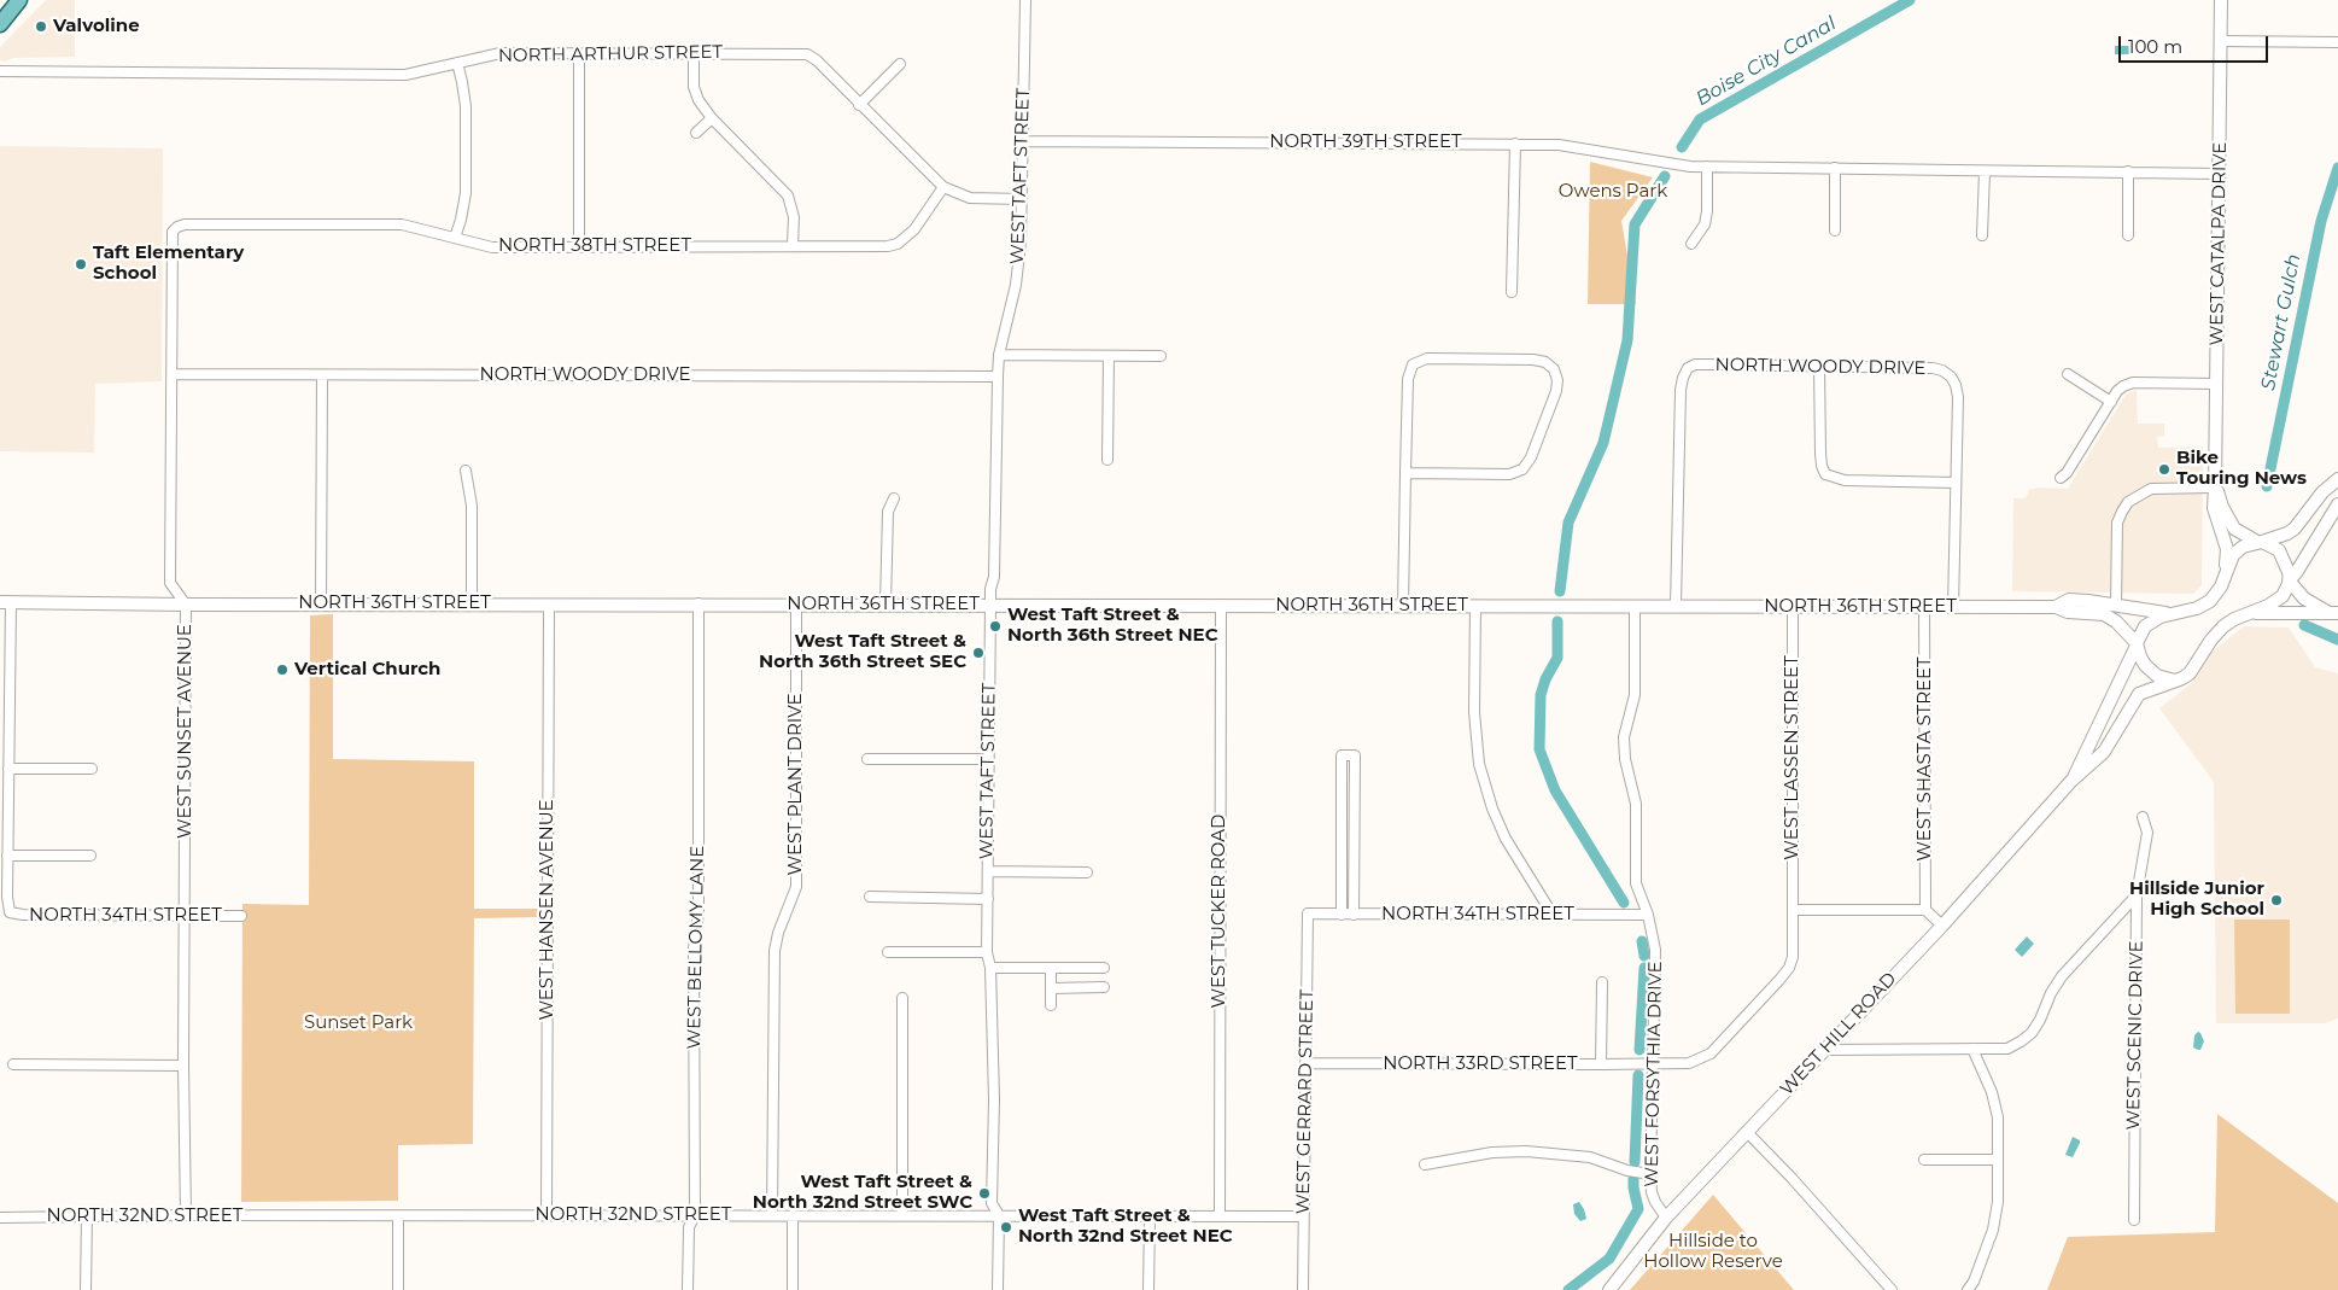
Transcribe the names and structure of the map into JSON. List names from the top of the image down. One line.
{"streets":{"street":["NORTH ARTHUR STREET","NORTH 39TH STREET","WEST TAFT STREET","WEST CATALPA DRIVE","NORTH 38TH STREET","NORTH WOODY DRIVE","NORTH 36TH STREET","WEST SUNSET AVENUE","WEST LASSEN STREET","WEST SHASTA STREET","WEST PLANT DRIVE","WEST HANSEN AVENUE","WEST TUCKER ROAD","NORTH 34TH STREET","WEST BELLOMY LANE","WEST HILL ROAD","WEST SCENIC DRIVE","NORTH 33RD STREET","WEST FORSYTHIA DRIVE","WEST GERRARD STREET","NORTH 32ND STREET"]},"crossings":[["NORTH ARTHUR STREET","WEST TAFT STREET"],["NORTH ARTHUR STREET","NORTH 38TH STREET"],["NORTH 39TH STREET","WEST TAFT STREET"],["NORTH 39TH STREET","WEST CATALPA DRIVE"],["WEST TAFT STREET","NORTH WOODY DRIVE"],["WEST TAFT STREET","NORTH 36TH STREET"],["WEST TAFT STREET","NORTH 32ND STREET"],["WEST CATALPA DRIVE","NORTH 36TH STREET"],["WEST CATALPA DRIVE","WEST HILL ROAD"],["NORTH 38TH STREET","WEST SUNSET AVENUE"],["NORTH WOODY DRIVE","NORTH 36TH STREET"],["NORTH WOODY DRIVE","WEST SUNSET AVENUE"],["NORTH 36TH STREET","WEST SUNSET AVENUE"],["NORTH 36TH STREET","WEST LASSEN STREET"],["NORTH 36TH STREET","WEST SHASTA STREET"],["NORTH 36TH STREET","WEST PLANT DRIVE"],["NORTH 36TH STREET","WEST HANSEN AVENUE"],["NORTH 36TH STREET","WEST TUCKER ROAD"],["NORTH 36TH STREET","WEST BELLOMY LANE"],["NORTH 36TH STREET","WEST HILL ROAD"],["NORTH 36TH STREET","WEST FORSYTHIA DRIVE"],["WEST SUNSET AVENUE","NORTH 34TH STREET"],["WEST SUNSET AVENUE","NORTH 32ND STREET"],["WEST LASSEN STREET","NORTH 33RD STREET"],["WEST LASSEN STREET","WEST FORSYTHIA DRIVE"],["WEST PLANT DRIVE","NORTH 32ND STREET"],["WEST HANSEN AVENUE","NORTH 32ND STREET"],["WEST TUCKER ROAD","NORTH 32ND STREET"],["NORTH 34TH STREET","WEST FORSYTHIA DRIVE"],["NORTH 34TH STREET","WEST GERRARD STREET"],["WEST BELLOMY LANE","NORTH 32ND STREET"],["WEST HILL ROAD","WEST FORSYTHIA DRIVE"],["NORTH 33RD STREET","WEST FORSYTHIA DRIVE"],["NORTH 33RD STREET","WEST GERRARD STREET"],["WEST GERRARD STREET","NORTH 32ND STREET"]],"water":["Boise City Canal","Stewart Gulch"],"parks":["Owens Park","Sunset Park","Hillside to Hollow Reserve"],"places":["Valvoline","Taft Elementary School","Bike Touring News","West Taft Street & North 36th Street NEC","West Taft Street & North 36th Street SEC","Vertical Church","Hillside Junior High School","West Taft Street & North 32nd Street SWC","West Taft Street & North 32nd Street NEC"],"scale_bar":"100 m"}
